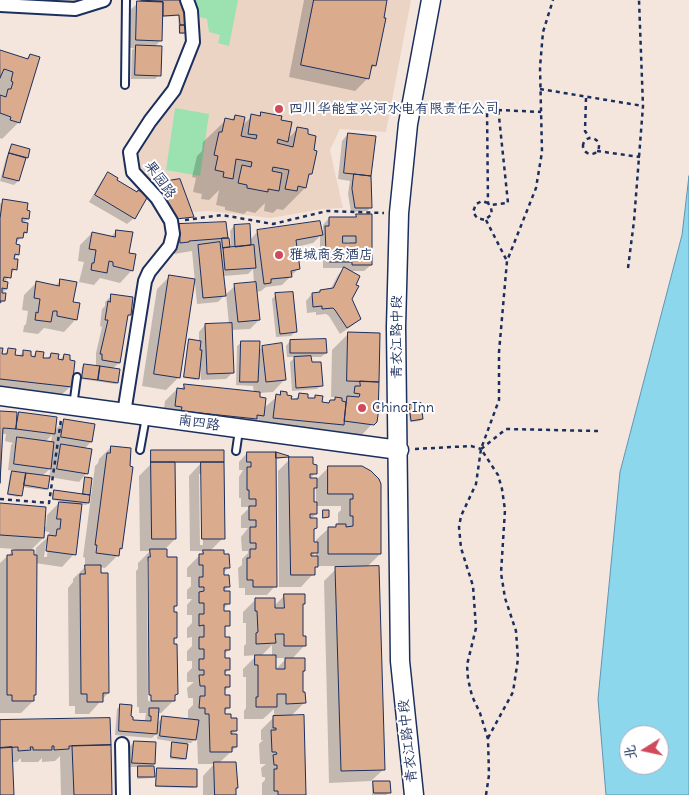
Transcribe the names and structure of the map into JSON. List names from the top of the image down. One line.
{"streets":{"main road":["青衣江路中段","南四路"],"street":["果园路"]},"crossings":[["果园路","南四路"],["青衣江路中段","南四路"]],"places":["四川华能宝兴河水电有限责任公司","雅城商务酒店","China Inn"],"north":"left"}
